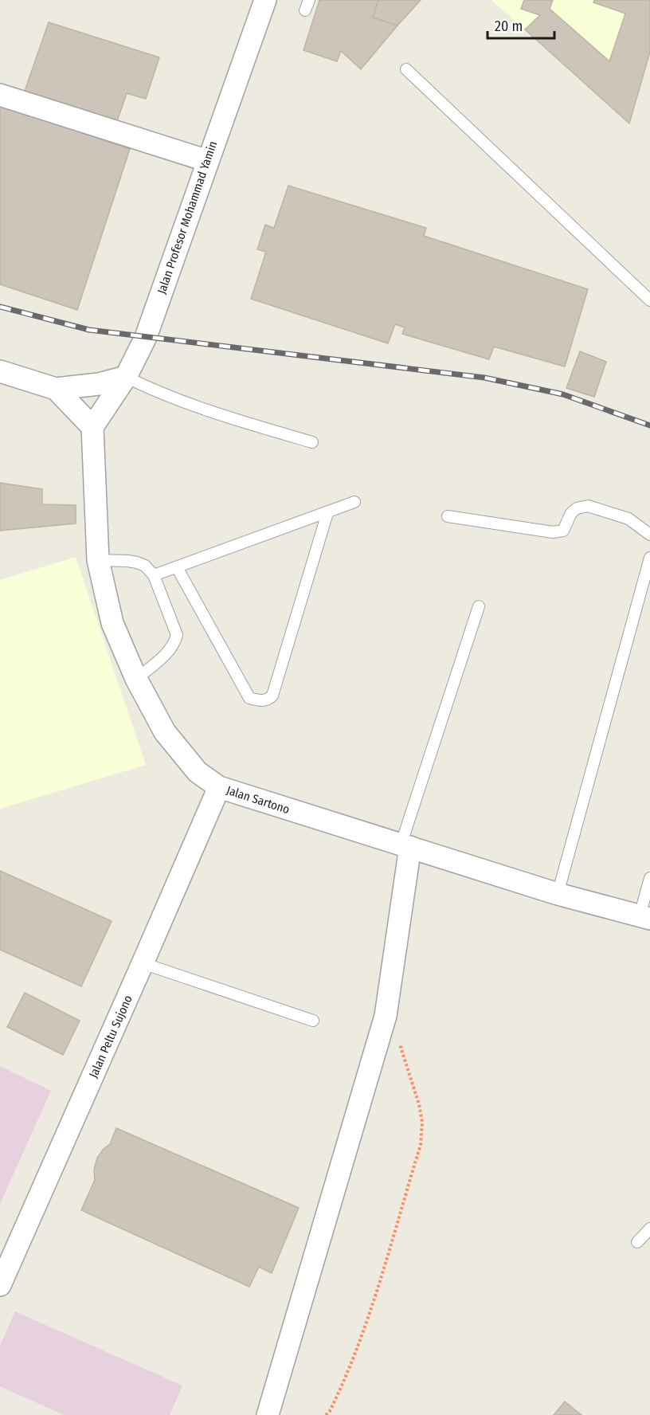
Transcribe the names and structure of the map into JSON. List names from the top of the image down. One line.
{"streets":{"street":["Jalan Profesor Mohammad Yamin","Jalan Sartono","Jalan Peltu Sujono"]},"crossings":[["Jalan Profesor Mohammad Yamin","Jalan Sartono"],["Jalan Sartono","Jalan Peltu Sujono"]],"scale_bar":"20 m"}
